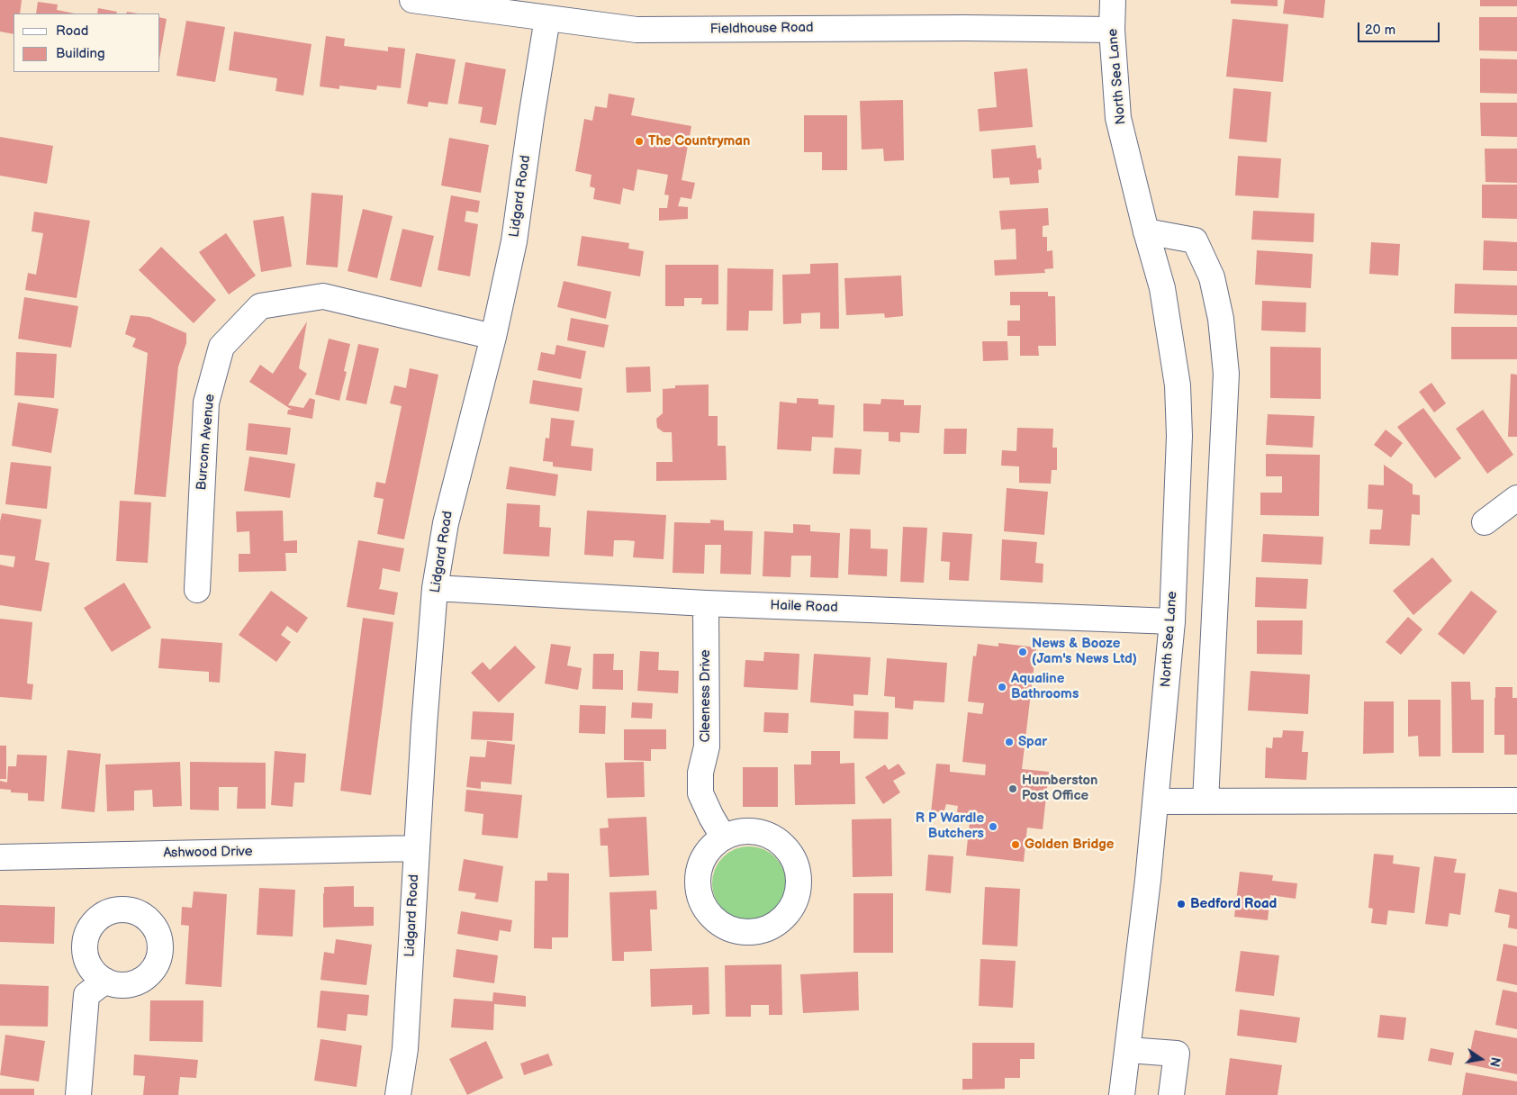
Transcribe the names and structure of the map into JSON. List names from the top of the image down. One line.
{"streets":{"street":["Fieldhouse Road","North Sea Lane","Lidgard Road","Burcom Avenue","Haile Road","Cleeness Drive","Ashwood Drive"]},"crossings":[["Fieldhouse Road","North Sea Lane"],["Fieldhouse Road","Lidgard Road"],["North Sea Lane","Haile Road"],["Lidgard Road","Burcom Avenue"],["Lidgard Road","Haile Road"],["Lidgard Road","Ashwood Drive"],["Haile Road","Cleeness Drive"]],"places":["The Countryman","News & Booze (Jam's News Ltd)","Aqualine Bathrooms","Spar","Humberston Post Office","R P Wardle Butchers","Golden Bridge","Bedford Road"],"legend":["Road","Building"],"scale_bar":"20 m","north":"right"}
